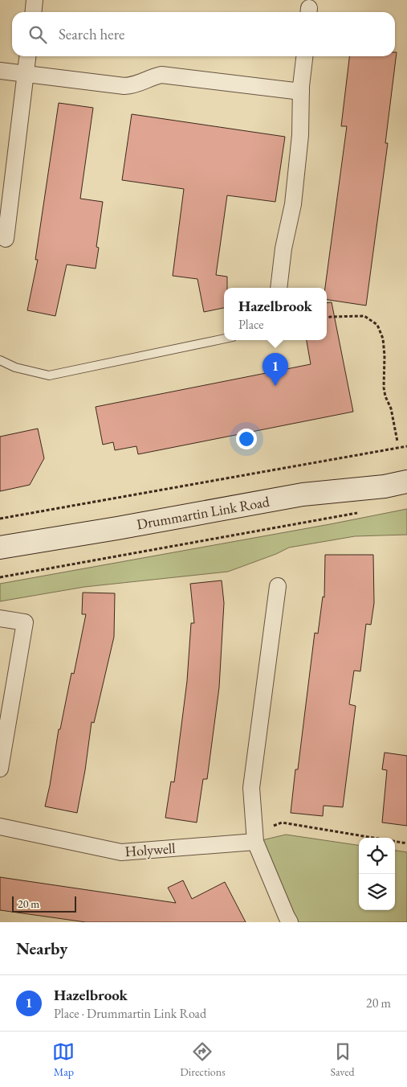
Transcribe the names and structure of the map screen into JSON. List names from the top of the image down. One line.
{"streets":{"main road":["Drummartin Link Road"],"street":["Holywell"]},"scale_bar":"20 m","page":{"search":"Search here","popup":["Hazelbrook","Place"],"pins":"1","scale":"20 m","heading":"Nearby","list":[{"mark":"1","name":"Hazelbrook","note":"Place · Drummartin Link Road","value":"20 m"}],"nav":["Map","Directions","Saved"]}}
